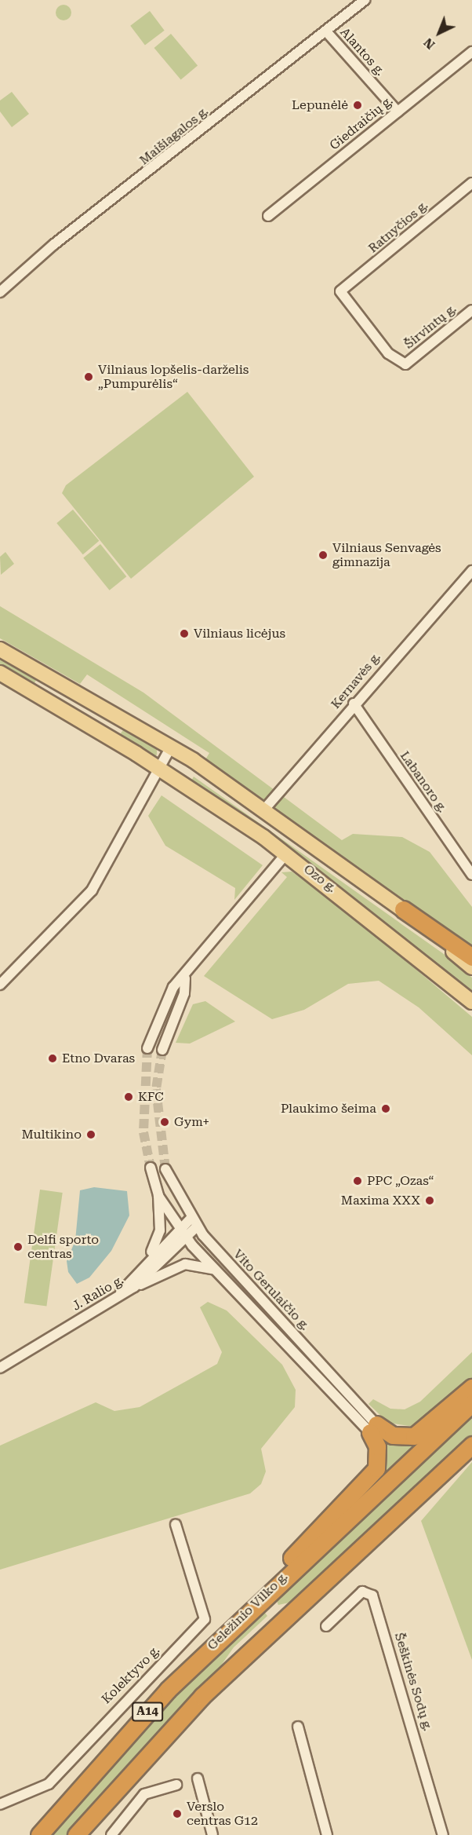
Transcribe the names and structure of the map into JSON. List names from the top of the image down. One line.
{"streets":{"highway":["Geležinio Vilko g.","A14"],"main road":["Ozo g."],"street":["Alantos g.","Giedraičių g.","Maišiagalos g.","Ratnyčios g.","Širvintų g.","Kernavės g.","Labanoro g.","Vito Gerulaičio g.","J. Ralio g.","Kolektyvo g.","Šeškinės Sodų g."]},"crossings":[["Alantos g.","Giedraičių g."],["Alantos g.","Maišiagalos g."],["Ratnyčios g.","Širvintų g."],["Kernavės g.","Labanoro g."],["Kernavės g.","Ozo g."],["Vito Gerulaičio g.","J. Ralio g."]],"places":["Lepunėlė","Vilniaus lopšelis-darželis „Pumpurėlis“","Vilniaus Senvagės gimnazija","Vilniaus licėjus","Etno Dvaras","KFC","Plaukimo šeima","Gym+","Multikino","PPC „Ozas“","Maxima XXX","Delfi sporto centras","Verslo centras G12"],"north":"bottom left"}
